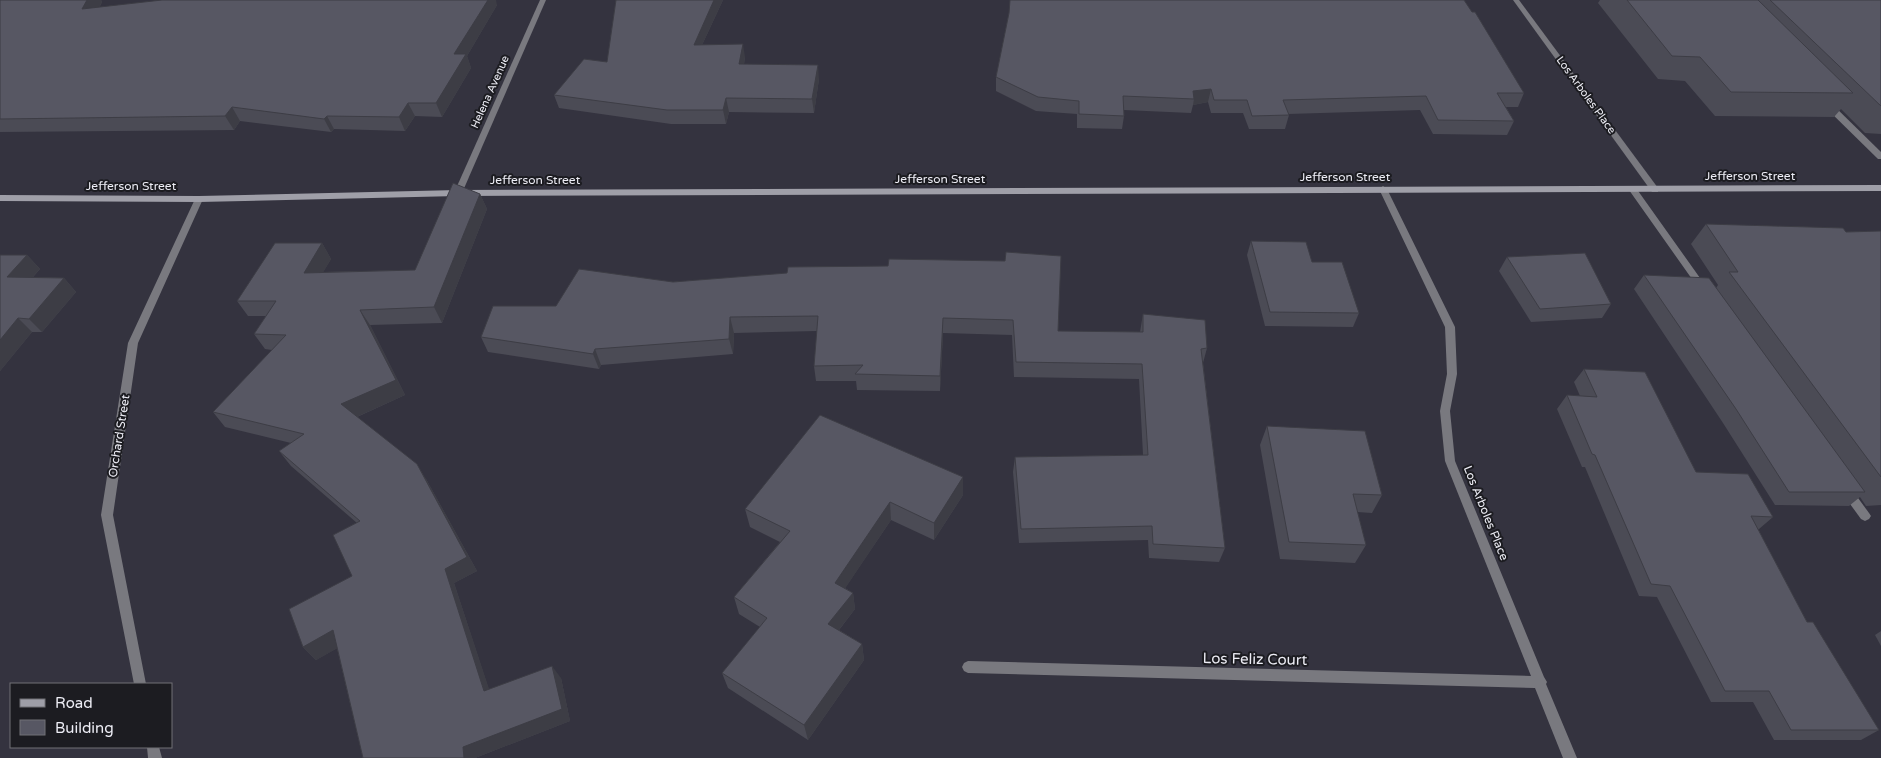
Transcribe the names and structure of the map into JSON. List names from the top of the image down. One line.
{"streets":{"street":["Helena Avenue","Los Arboles Place","Jefferson Street","Orchard Street","Los Feliz Court"]},"crossings":[["Helena Avenue","Jefferson Street"],["Los Arboles Place","Jefferson Street"],["Los Arboles Place","Los Feliz Court"],["Jefferson Street","Orchard Street"]],"legend":["Road","Building"]}
